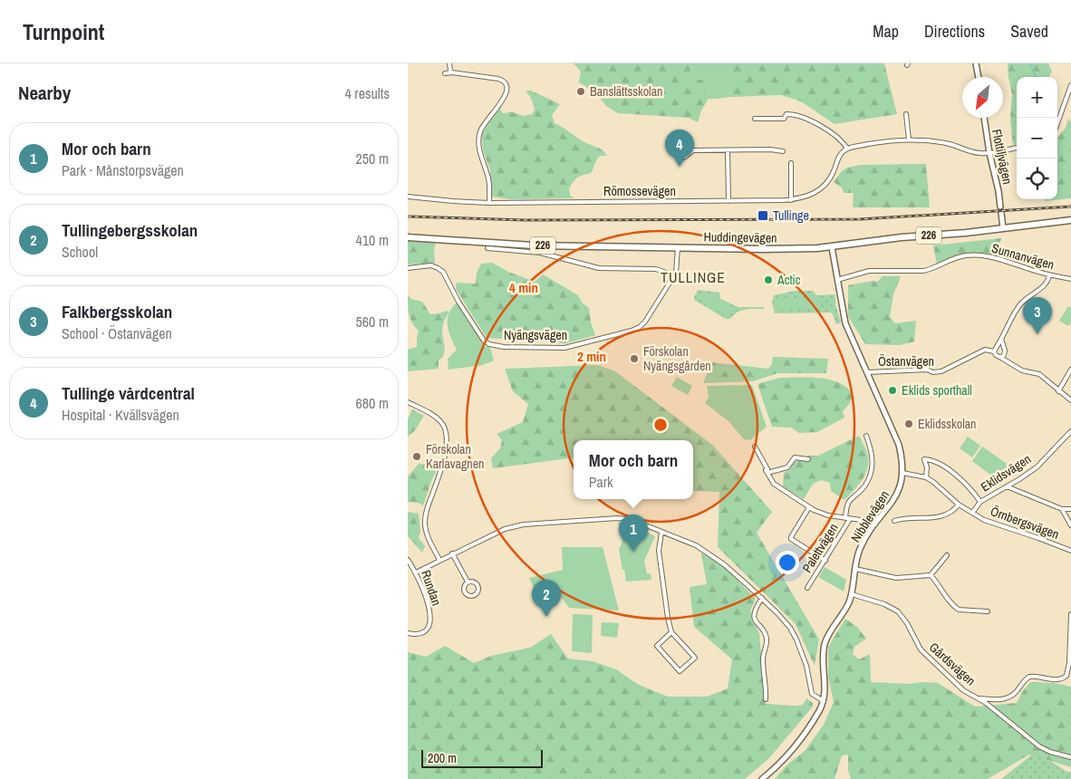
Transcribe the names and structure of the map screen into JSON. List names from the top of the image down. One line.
{"streets":{"main road":["226","Huddingevägen"],"street":["Flottiljvägen","Römossevägen","Sunnanvägen","Nyängsvägen","Östanvägen","Eklidsvägen","Nibblevägen","Örnbergsvägen","Palettvägen","Rundan","Gårdsvägen"]},"crossings":[["Huddingevägen","Nyängsvägen"],["Huddingevägen","Nibblevägen"],["Sunnanvägen","Nibblevägen"],["Östanvägen","Nibblevägen"],["Eklidsvägen","Örnbergsvägen"],["Nibblevägen","Örnbergsvägen"],["Nibblevägen","Gårdsvägen"]],"districts":["TULLINGE"],"places":{"other":["Banslättsskolan","Actic","Förskolan Nyängsgården","Eklids sporthall","Eklidsskolan","Förskolan Karlavagnen"],"transit":["Tullinge"]},"scale_bar":"200 m","north":"bottom left","page":{"header":"Turnpoint","nav":["Map","Directions","Saved"],"heading":["Nearby","4 results"],"map_buttons":["+","−"],"list":[{"mark":"1","name":"Mor och barn","note":"Park · Månstorpsvägen","value":"250 m"},{"mark":"2","name":"Tullingebergsskolan","note":"School","value":"410 m"},{"mark":"3","name":"Falkbergsskolan","note":"School · Östanvägen","value":"560 m"},{"mark":"4","name":"Tullinge vårdcentral","note":"Hospital · Kvällsvägen","value":"680 m"}],"pins":["4","3","1","2"],"popup":["Mor och barn","Park"],"scale":"200 m"},"rings":["4 min","2 min"]}
